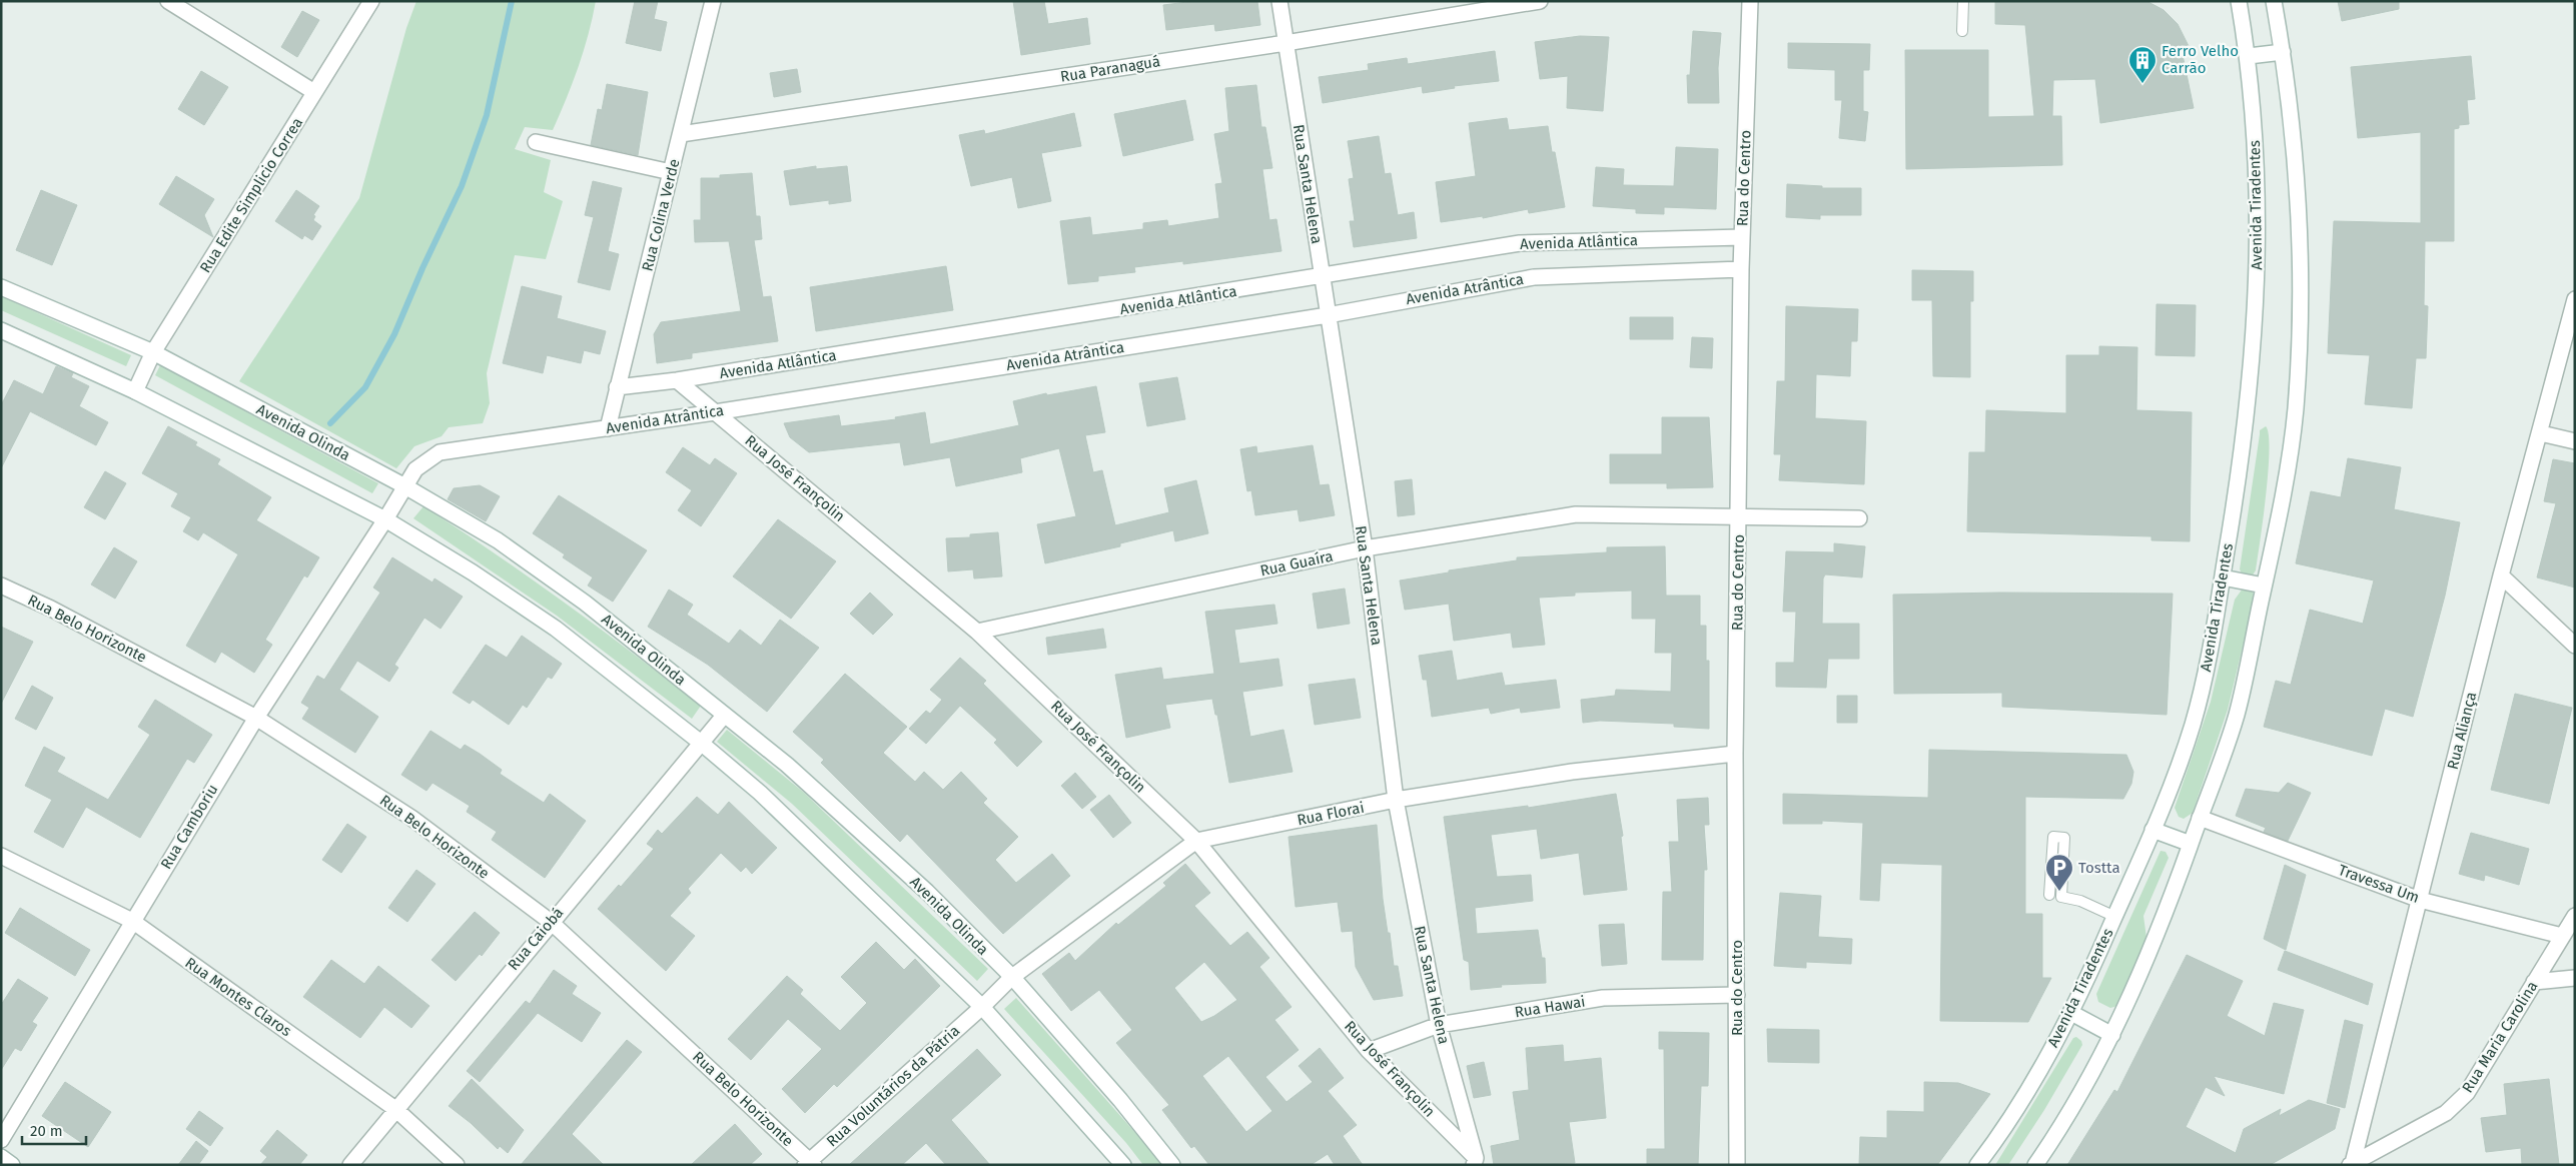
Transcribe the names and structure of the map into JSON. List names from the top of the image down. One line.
{"streets":{"street":["Rua Paranaguá","Rua do Centro","Rua Santa Helena","Rua Edite Simplicio Correa","Avenida Tiradentes","Rua Colina Verde","Avenida Atlântica","Avenida Atrântica","Avenida Olinda","Rua José Françolin","Rua Guaíra","Rua Belo Horizonte","Rua Aliança","Rua Florai","Rua Camboriu","Travessa Um","Rua Caiobá","Rua Montes Claros","Rua Hawai","Rua Maria Carolina","Rua Voluntários da Pátria"]},"crossings":[["Rua Paranaguá","Rua Santa Helena"],["Rua Paranaguá","Rua Colina Verde"],["Rua do Centro","Avenida Atlântica"],["Rua do Centro","Avenida Atrântica"],["Rua do Centro","Rua Guaíra"],["Rua do Centro","Rua Florai"],["Rua do Centro","Rua Hawai"],["Rua Santa Helena","Avenida Atlântica"],["Rua Santa Helena","Avenida Atrântica"],["Rua Santa Helena","Rua José Françolin"],["Rua Santa Helena","Rua Guaíra"],["Rua Santa Helena","Rua Florai"],["Rua Santa Helena","Rua Hawai"],["Rua Edite Simplicio Correa","Avenida Olinda"],["Rua Colina Verde","Avenida Atlântica"],["Rua Colina Verde","Avenida Atrântica"],["Avenida Atlântica","Rua José Françolin"],["Avenida Atrântica","Avenida Olinda"],["Avenida Atrântica","Rua José Françolin"],["Avenida Atrântica","Rua Camboriu"],["Avenida Olinda","Rua Florai"],["Avenida Olinda","Rua Caiobá"],["Rua José Françolin","Rua Guaíra"],["Rua José Françolin","Rua Florai"],["Rua José Françolin","Rua Hawai"],["Rua Belo Horizonte","Rua Camboriu"],["Rua Belo Horizonte","Rua Caiobá"],["Rua Belo Horizonte","Rua Voluntários da Pátria"],["Rua Aliança","Travessa Um"],["Rua Aliança","Rua Maria Carolina"],["Rua Florai","Rua Voluntários da Pátria"],["Rua Camboriu","Rua Montes Claros"],["Travessa Um","Rua Maria Carolina"],["Rua Caiobá","Rua Montes Claros"]],"places":{"building":["Ferro Velho Carrão"],"parking":["Tostta"]},"scale_bar":"20 m"}
